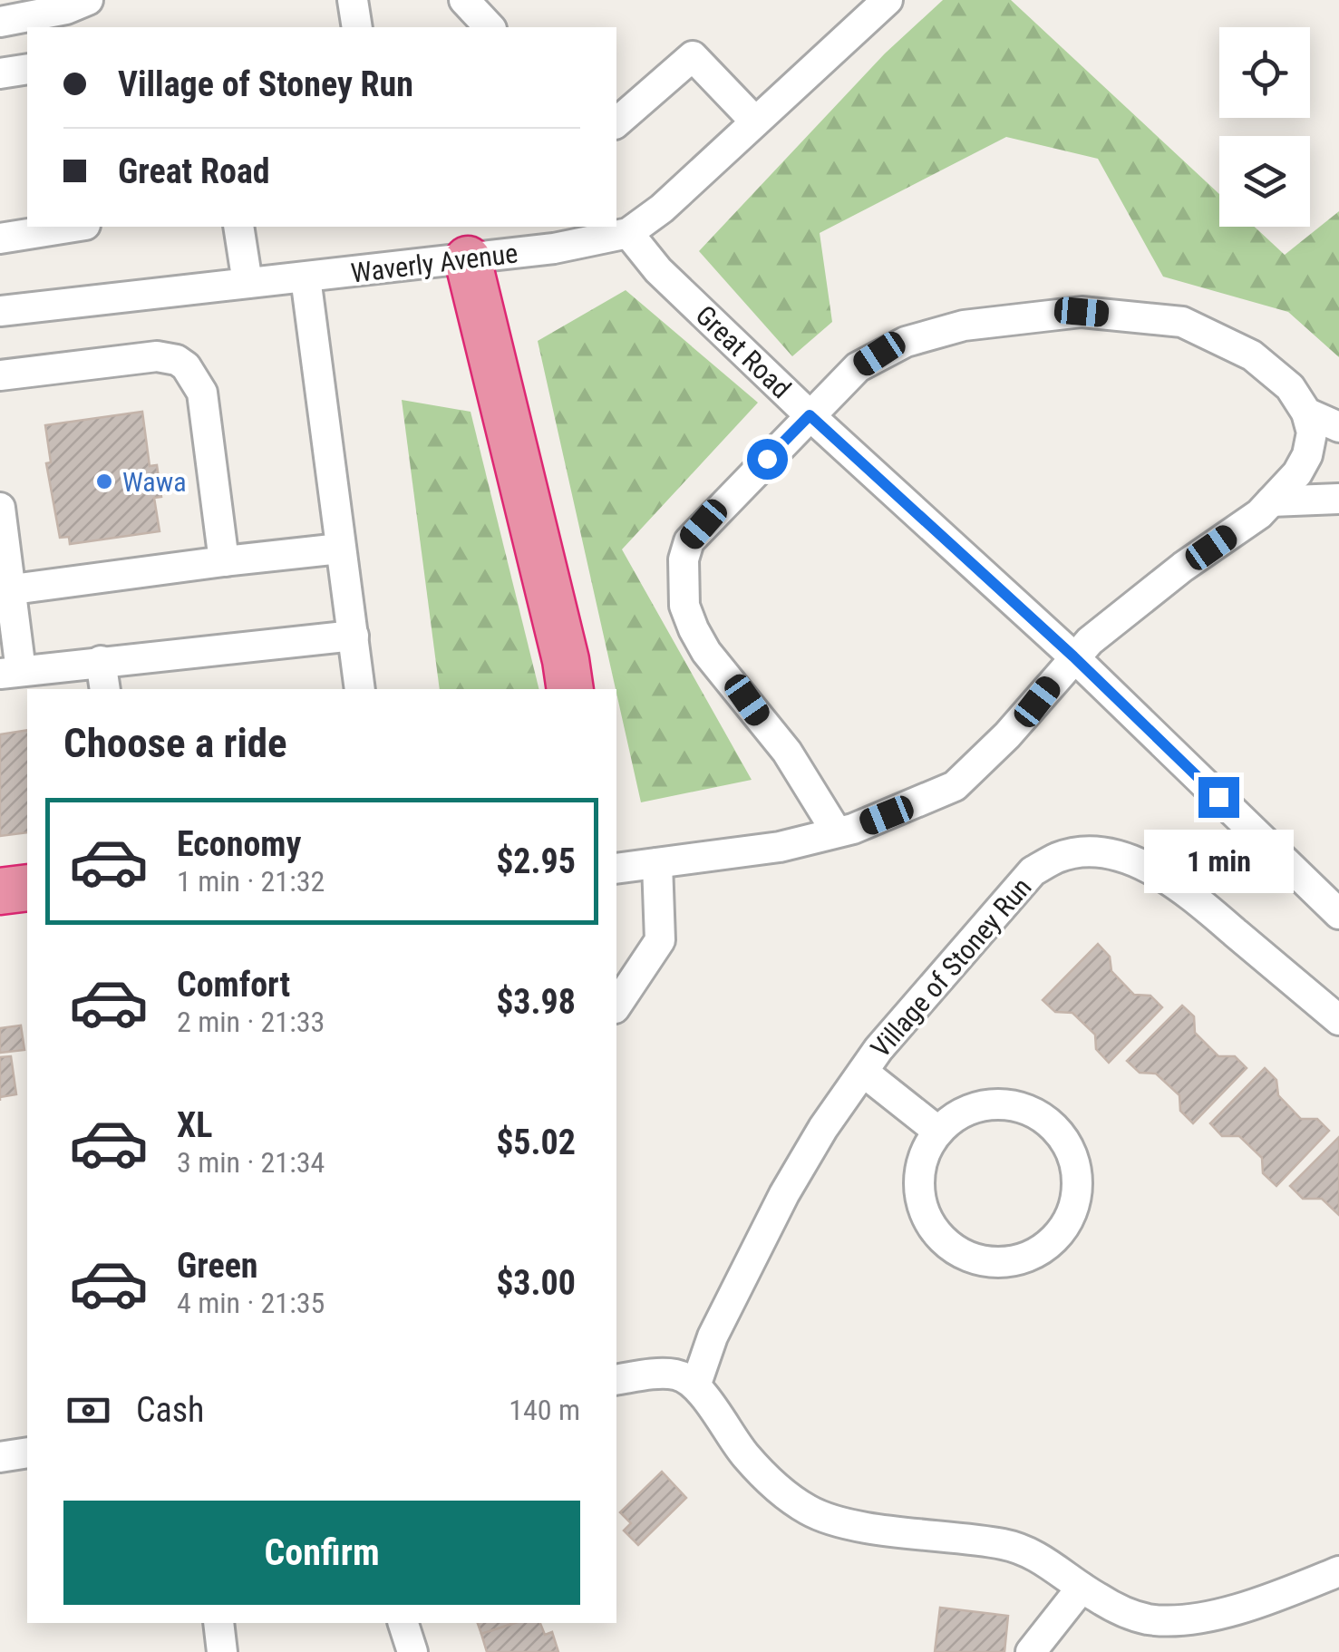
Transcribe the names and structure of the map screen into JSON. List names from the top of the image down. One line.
{"streets":{"street":["Waverly Avenue","Great Road","Village of Stoney Run"]},"crossings":[["Waverly Avenue","Great Road"]],"places":["Wawa"],"page":{"banner":["Village of Stoney Run","Great Road"],"heading":"Choose a ride","list":[{"name":"Economy","note":"1 min · 21:32","value":"$2.95"},{"name":"Comfort","note":"2 min · 21:33","value":"$3.98"},{"name":"XL","note":"3 min · 21:34","value":"$5.02"},{"name":"Green","note":"4 min · 21:35","value":"$3.00"}],"bubble":"1 min","pay":["Cash","140 m"],"buttons":"Confirm"}}
